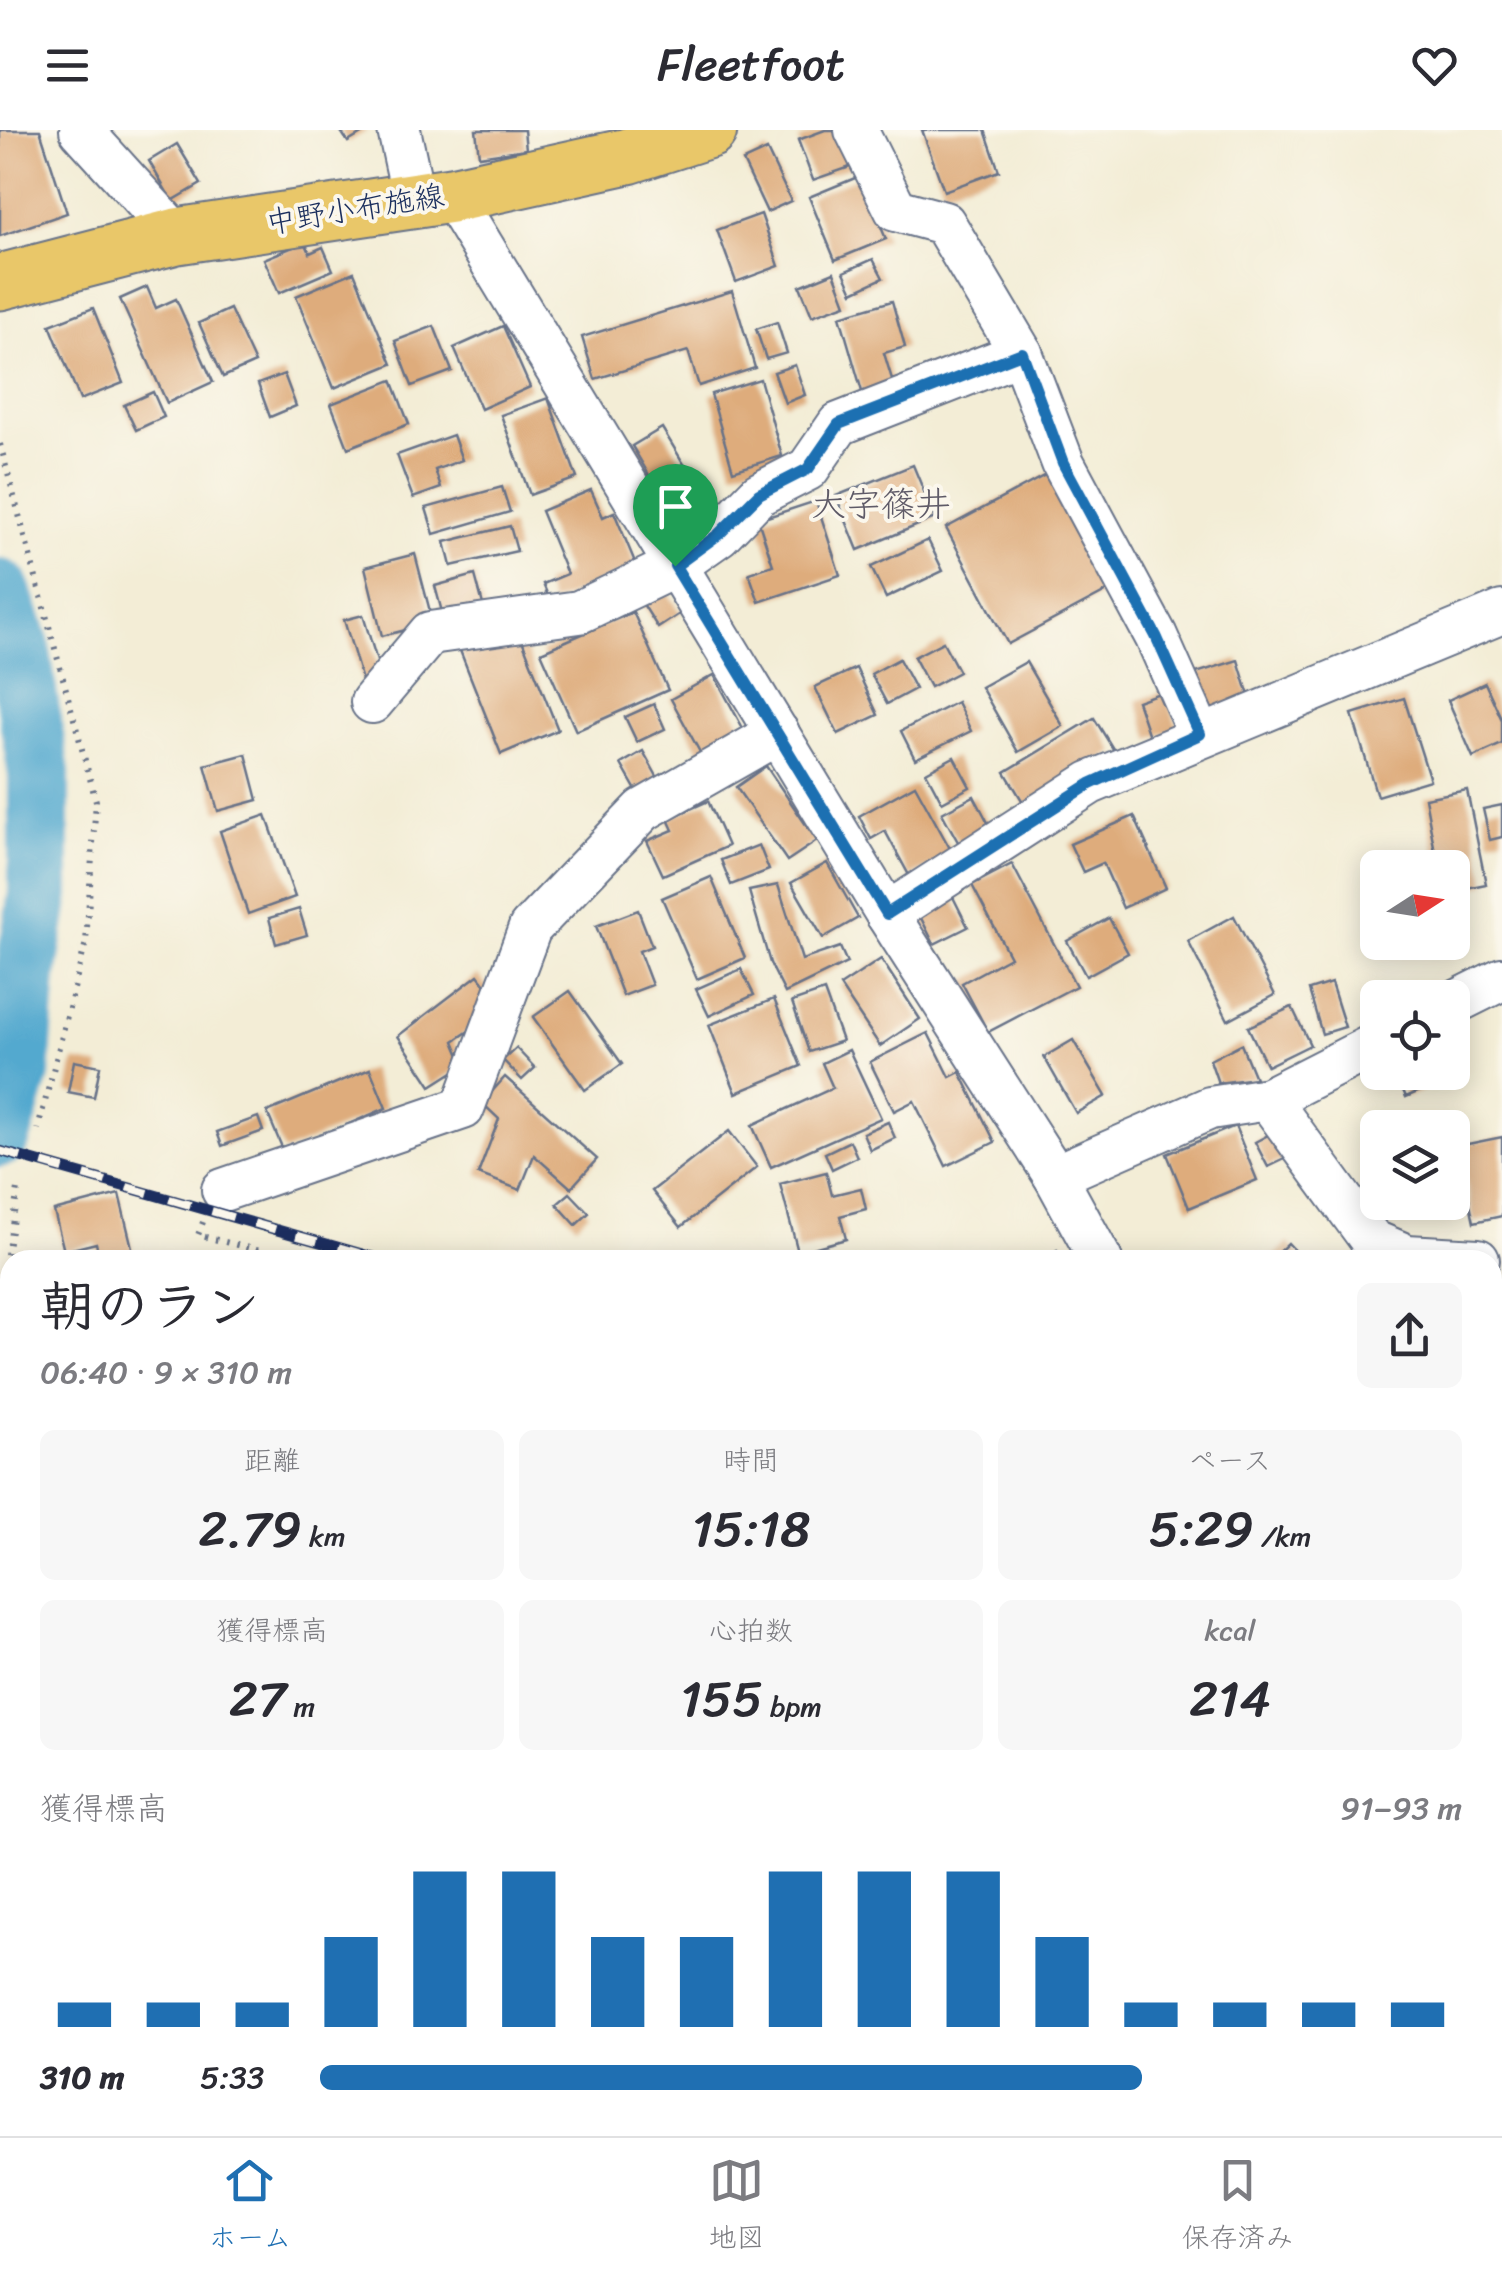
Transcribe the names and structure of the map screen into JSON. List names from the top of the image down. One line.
{"streets":{"main road":["中野小布施線"]},"districts":["大字篠井"],"north":"right","page":{"header":"Fleetfoot","heading":["朝のラン","06:40 · 9 × 310 m"],"stats":[["距離","2.79 km"],["時間","15:18"],["ペース","5:29 /km"],["獲得標高","27 m"],["心拍数","155 bpm"],["kcal","214"]],"chart":["獲得標高","91–93 m"],"list":[{"name":"310 m","note":"5:33"}],"tabs":["ホーム","地図","保存済み"]}}
